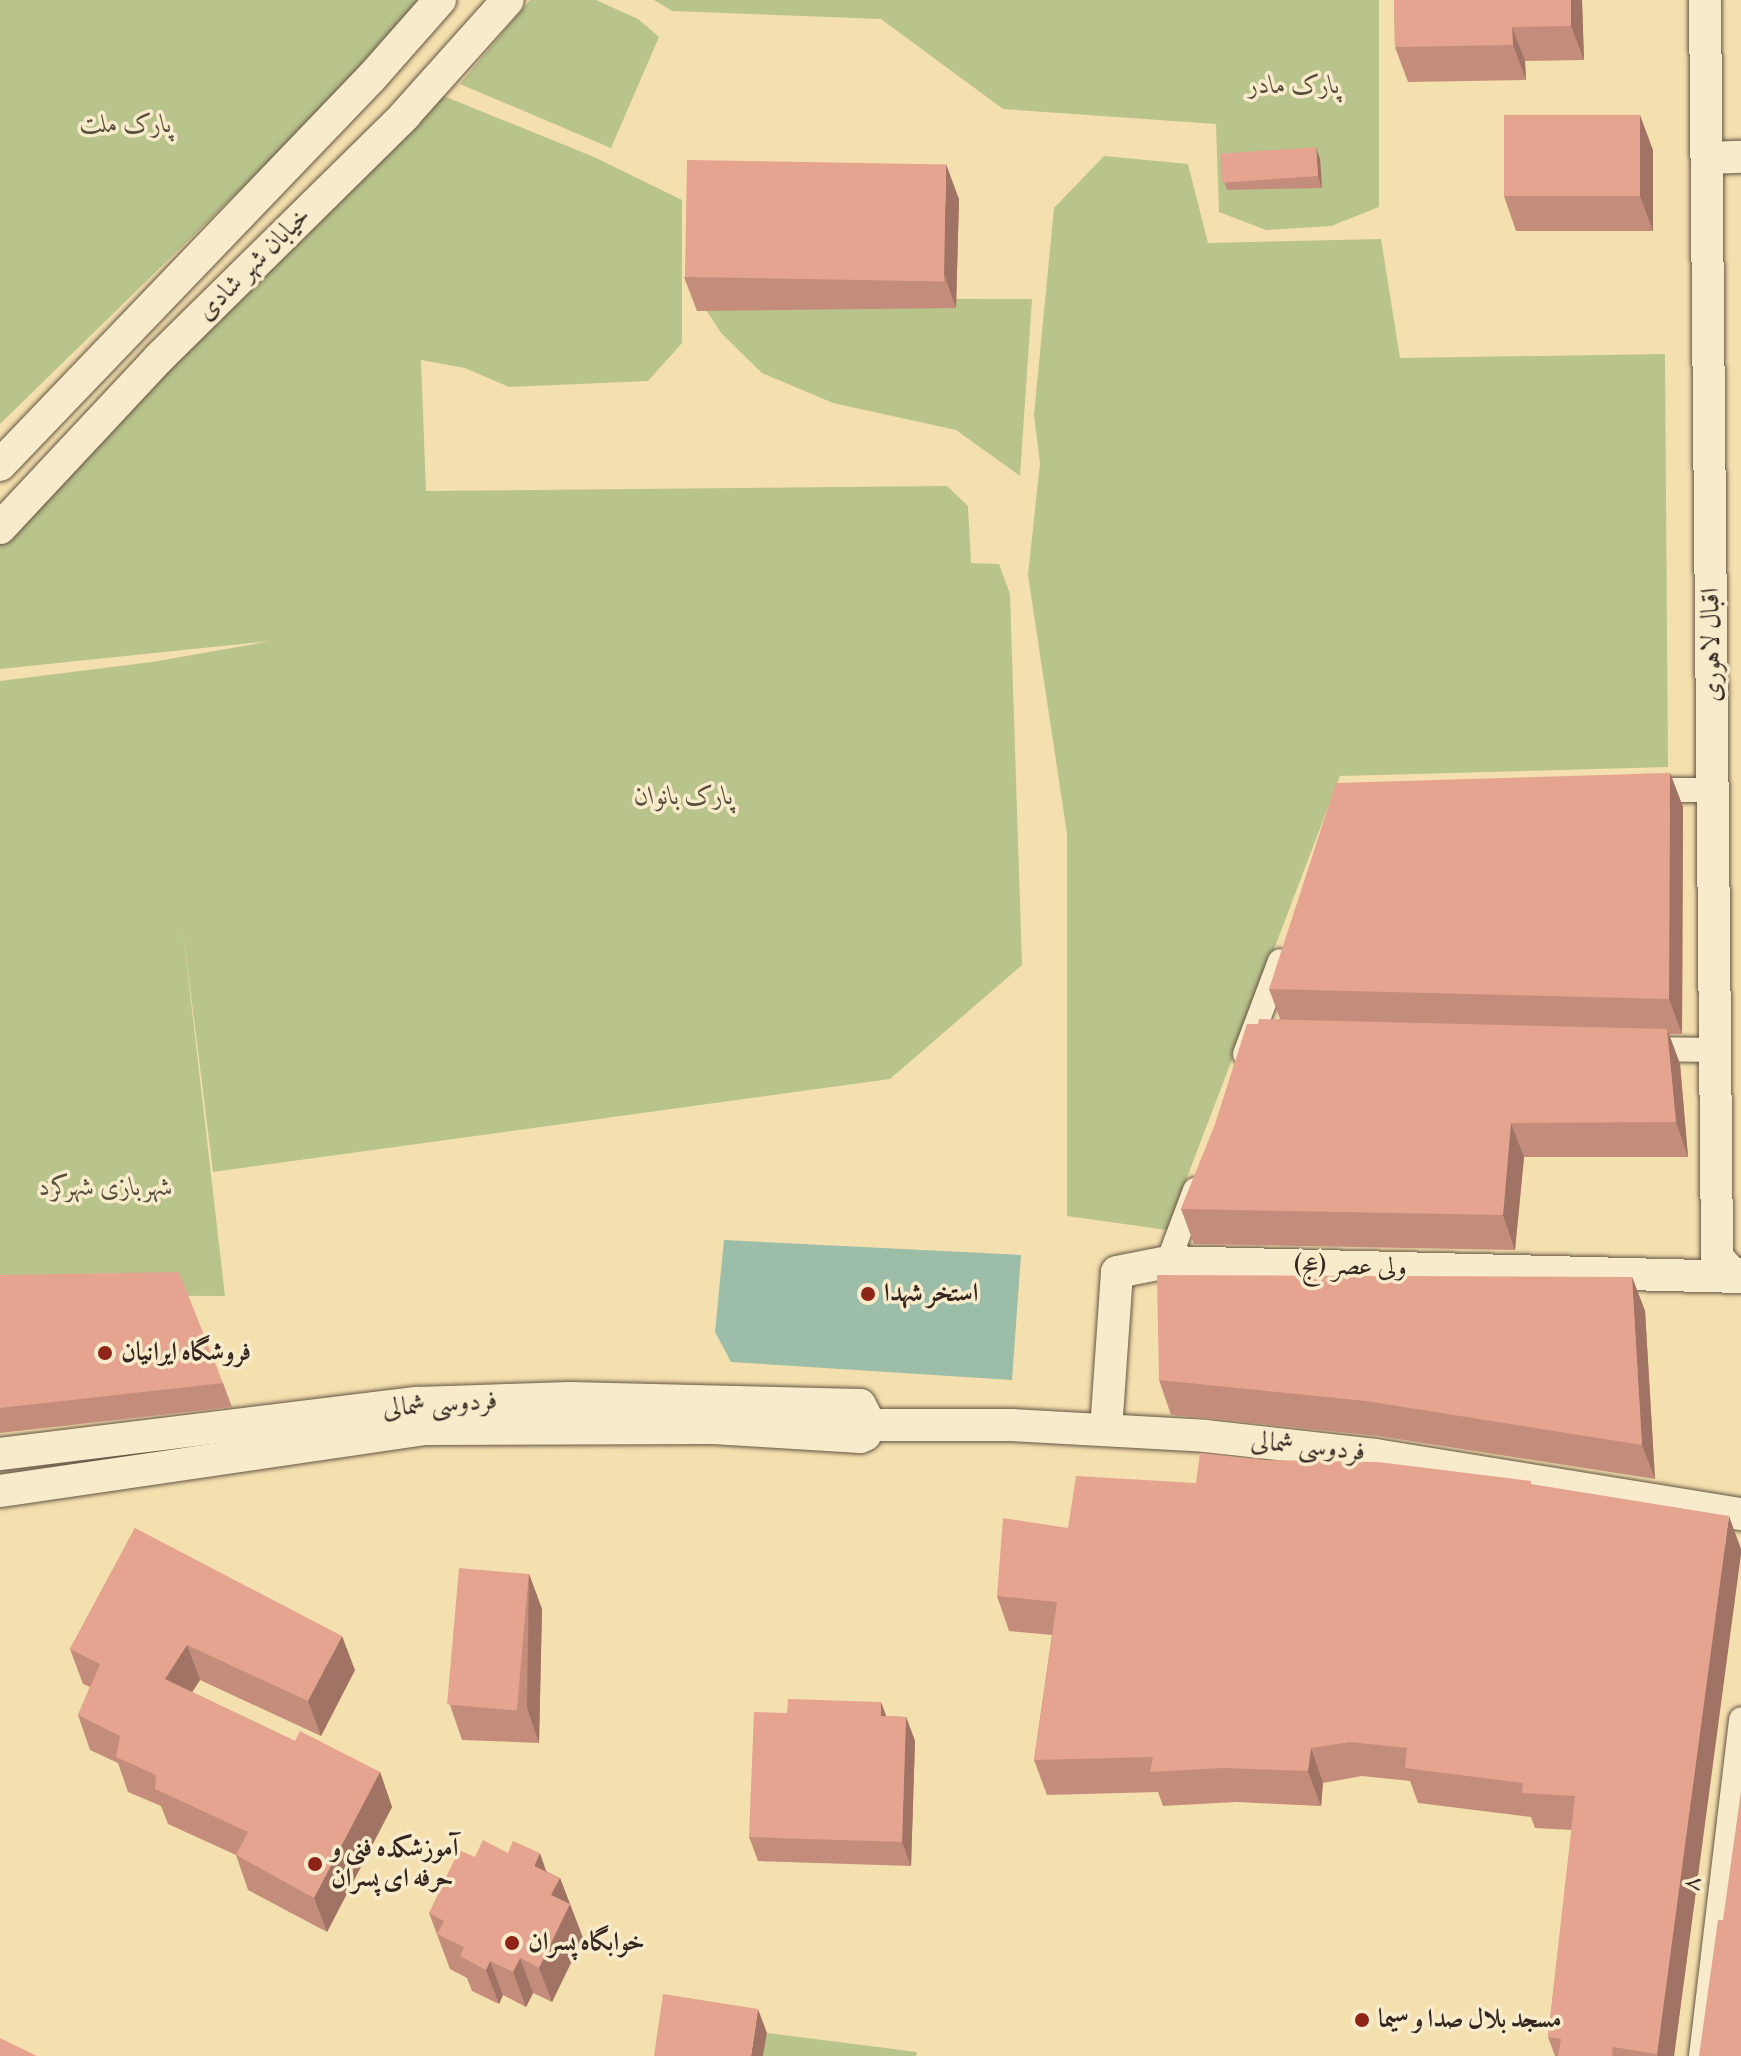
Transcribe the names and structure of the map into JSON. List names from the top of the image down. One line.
{"streets":{"main road":["خیابان شهر شادی","اقبال لاهوری","ولی عصر (عج)","فردوسی شمالی"],"street":["۸"]},"crossings":[["اقبال لاهوری","ولی عصر (عج)"],["ولی عصر (عج)","فردوسی شمالی"]],"parks":["پارک مادر","پارک ملت","پارک بانوان","شهربازی شهرکرد"],"places":["استخر شهدا","فروشگاه ایرانیان","آموزشکده فنی و حرفه ای پسران","خوابگاه پسران","مسجد بلال صدا و سیما"]}
